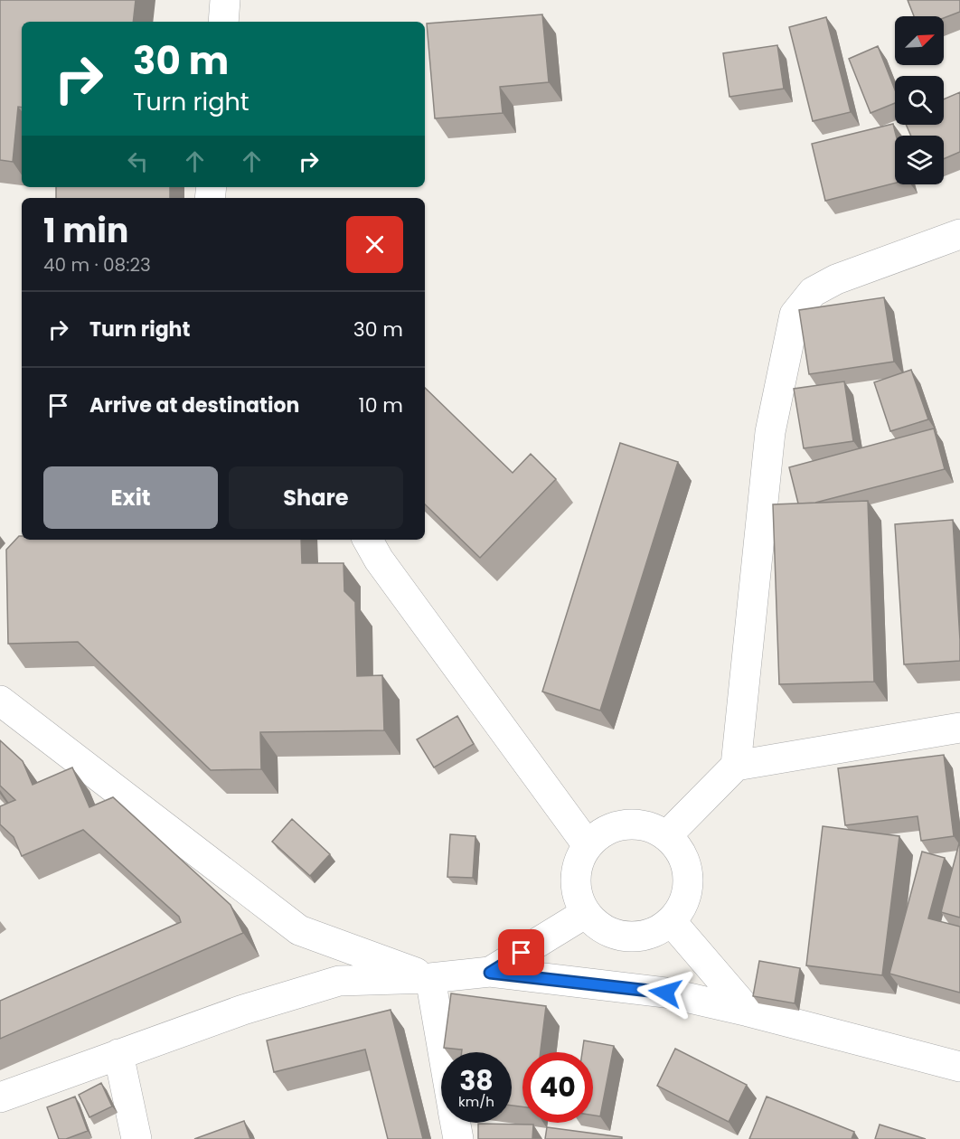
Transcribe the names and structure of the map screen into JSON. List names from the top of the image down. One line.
{"north":"top right","page":{"turn":["30 m","Turn right"],"heading":["1 min","40 m · 08:23"],"list":[{"name":"Turn right","value":"30 m"},{"name":"Arrive at destination","value":"10 m"}],"buttons":["Exit","Share"],"speed":"38 km/h","limit":"40"}}
